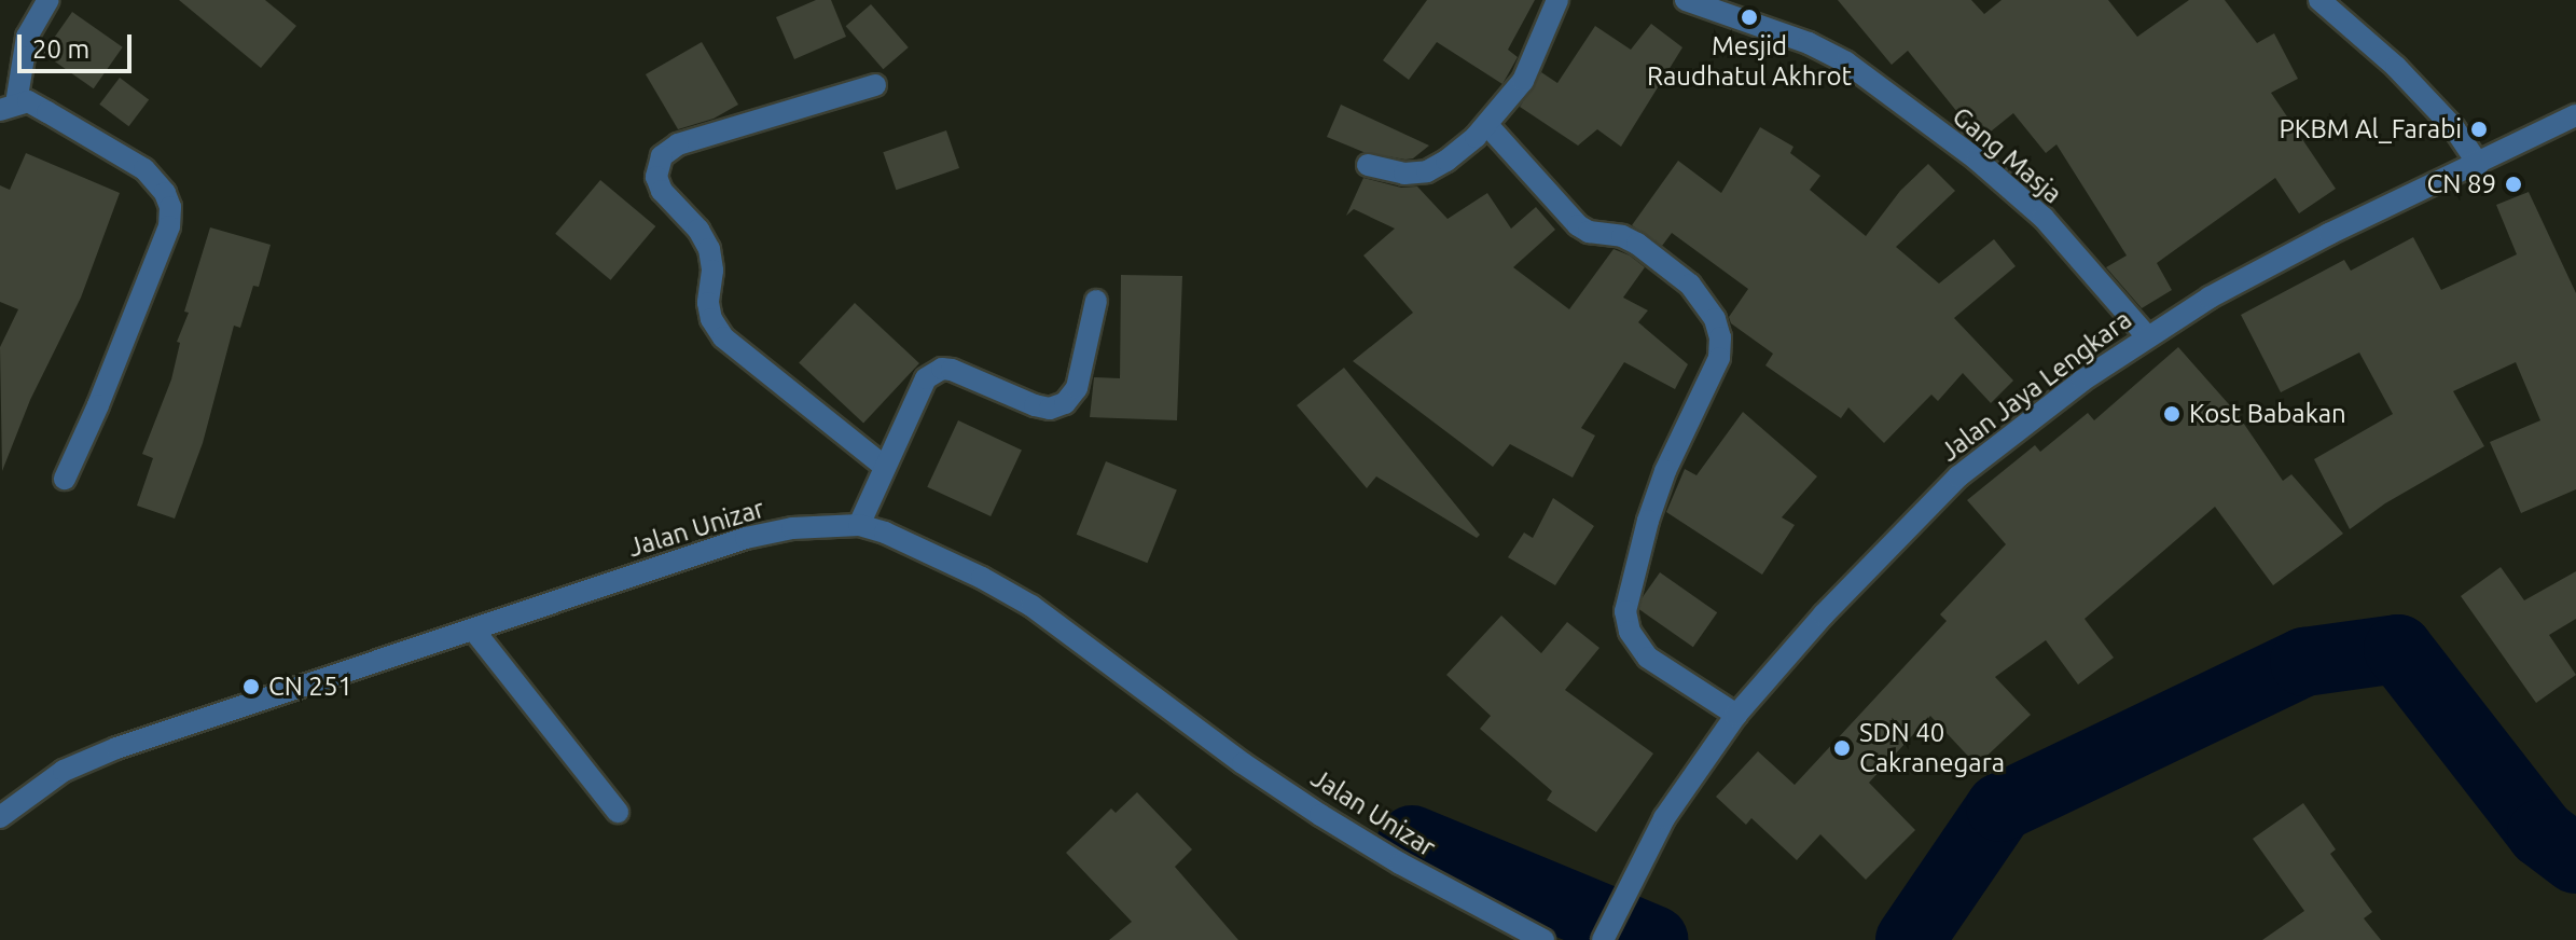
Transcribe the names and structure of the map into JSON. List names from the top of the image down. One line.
{"streets":{"street":["Gang Masja","Jalan Jaya Lengkara","Jalan Unizar"]},"crossings":[["Gang Masja","Jalan Jaya Lengkara"]],"places":["Mesjid Raudhatul Akhrot","PKBM Al_Farabi","CN 89","Kost Babakan","CN 251","SDN 40 Cakranegara"],"scale_bar":"20 m"}
